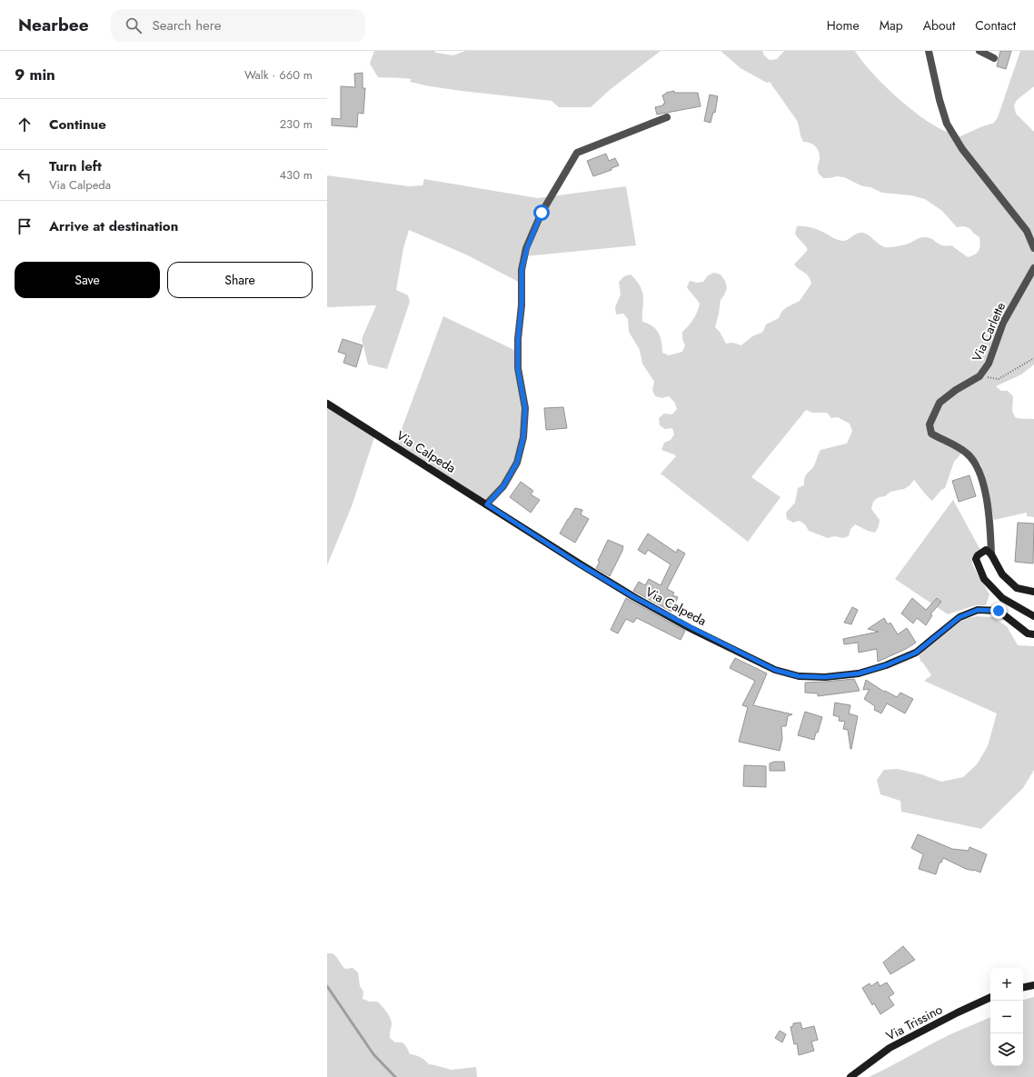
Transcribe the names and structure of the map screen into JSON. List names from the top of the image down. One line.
{"streets":{"street":["Via Carlette","Via Calpeda","Via Trissino"]},"page":{"header":"Nearbee","search":"Search here","nav":["Home","Map","About","Contact"],"heading":["9 min","Walk · 660 m"],"list":[["Continue","230 m"],["Turn left","Via Calpeda","430 m"],"Arrive at destination"],"buttons":["Save","Share"],"map_buttons":["+","−"]}}
